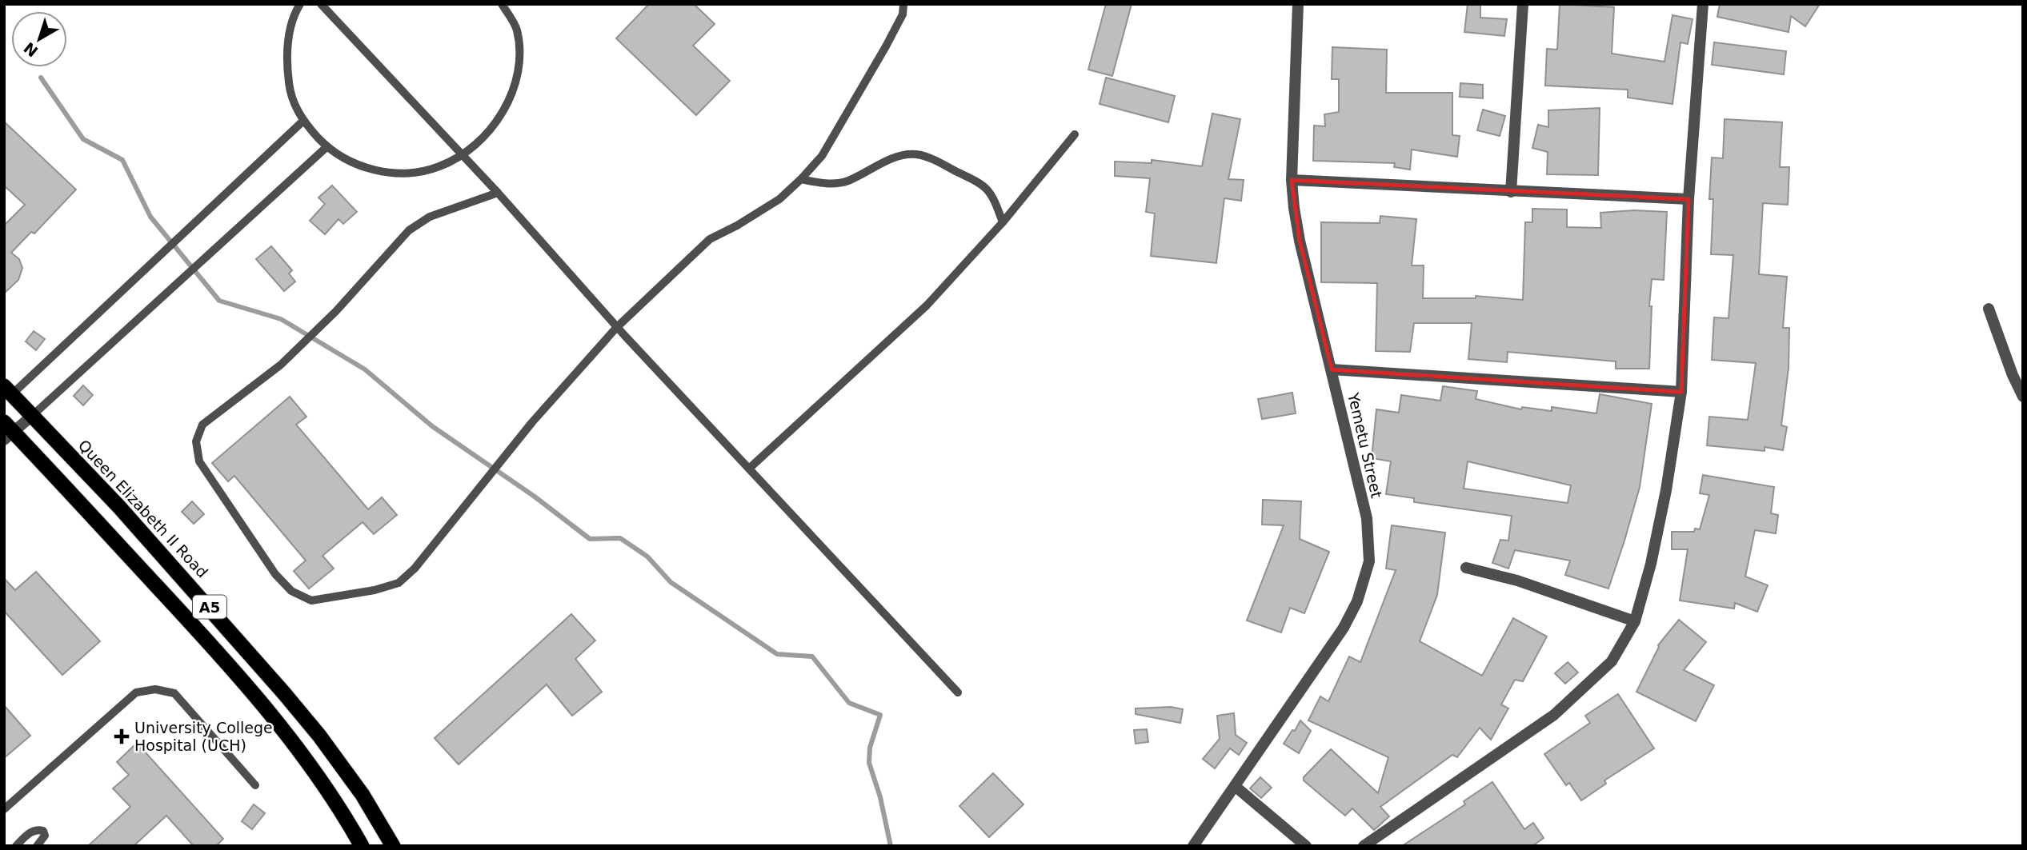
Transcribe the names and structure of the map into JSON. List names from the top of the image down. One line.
{"streets":{"highway":["Queen Elizabeth II Road","A5"],"street":["Yemetu Street"]},"places":{"health":["University College Hospital (UCH)"]},"north":"bottom left"}
